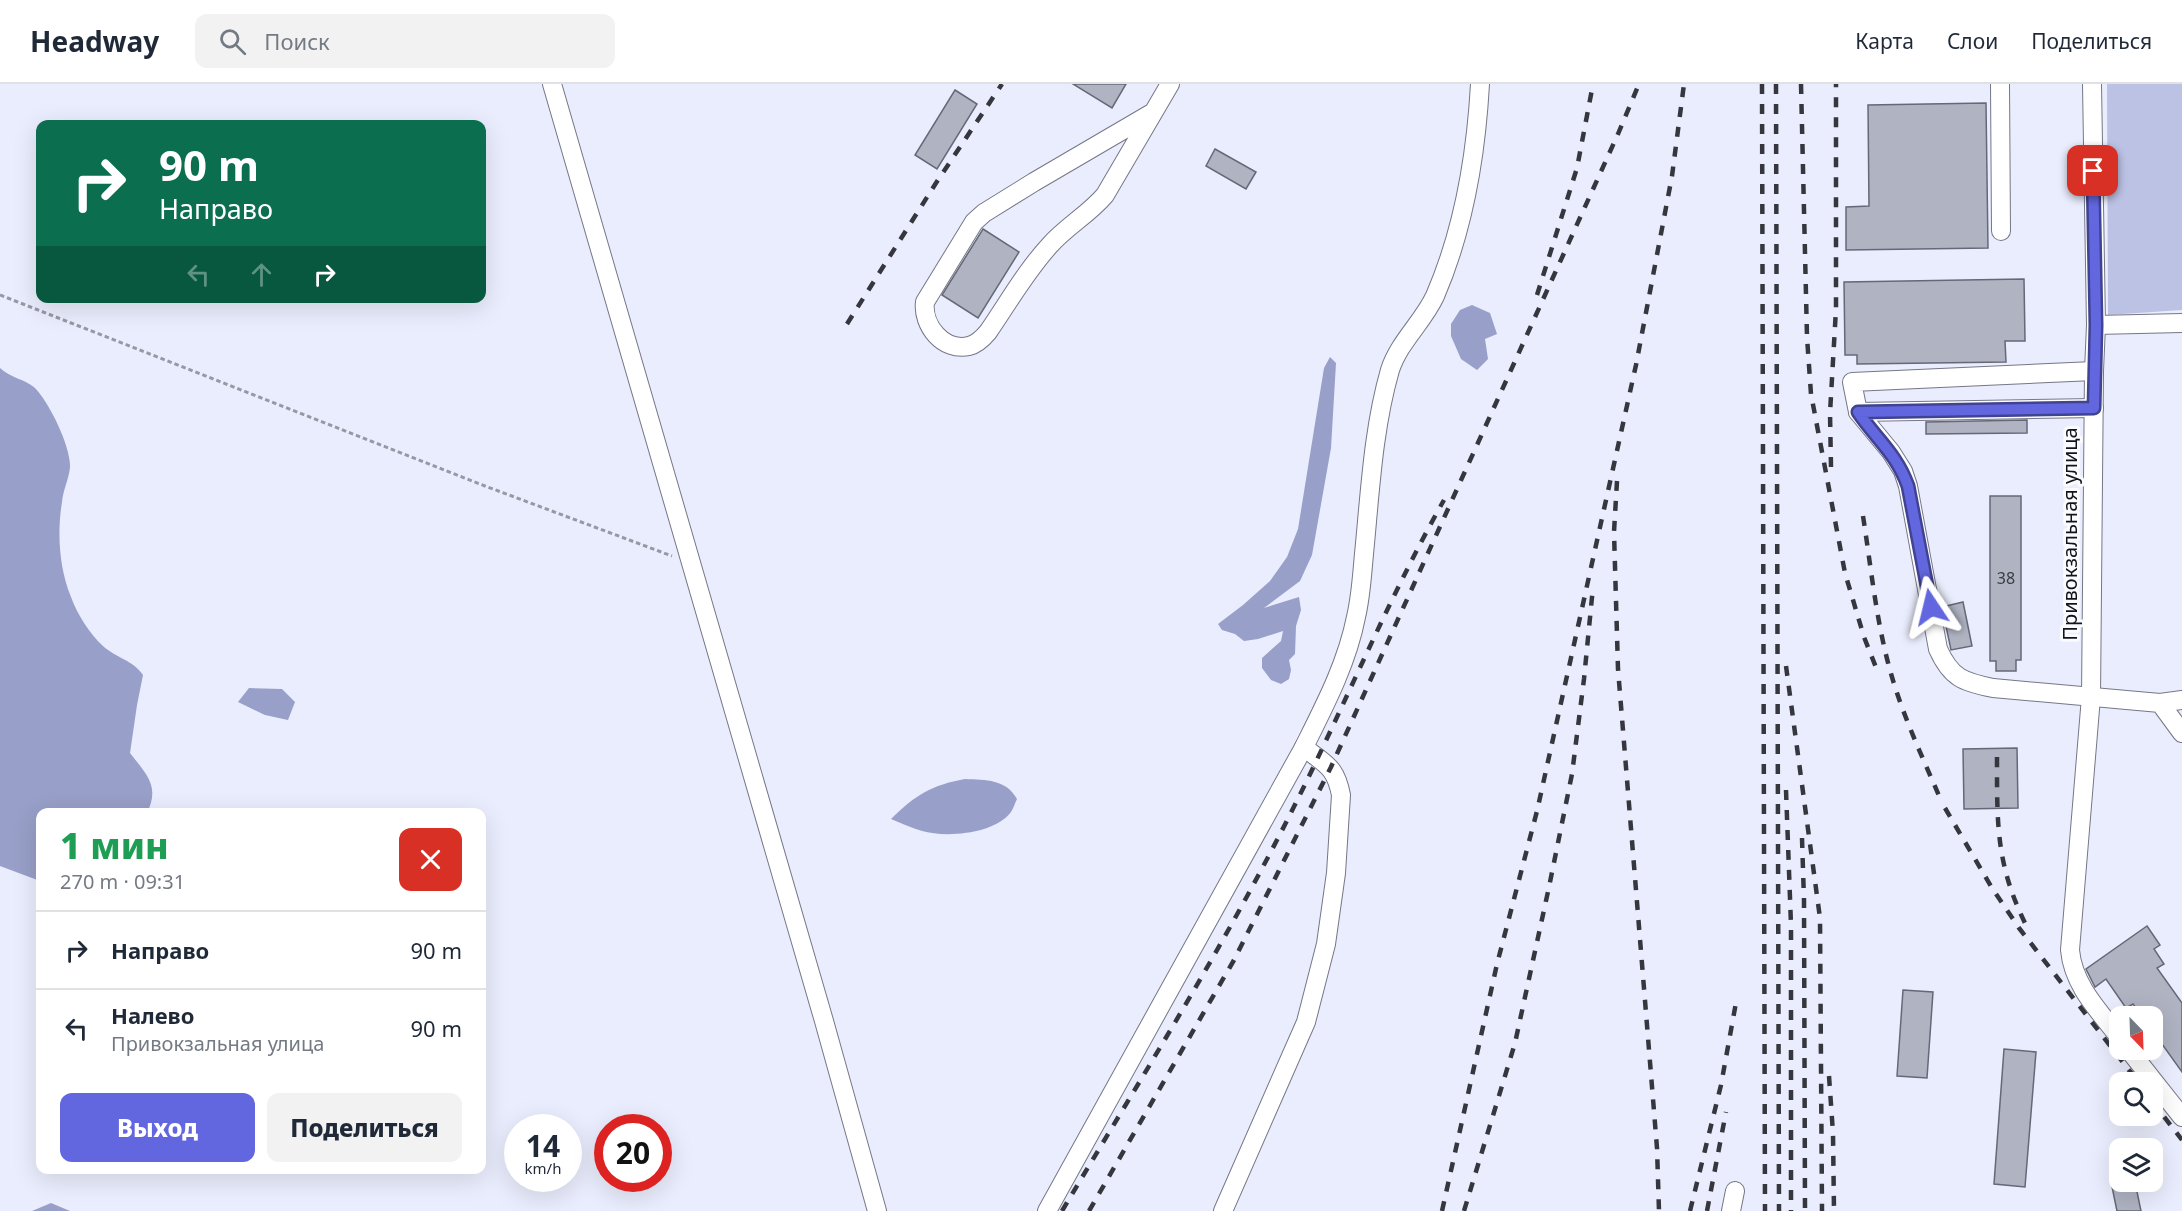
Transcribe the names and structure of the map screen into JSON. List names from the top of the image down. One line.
{"streets":{"street":["Привокзальная улица"]},"house_numbers":["38"],"north":"bottom right","page":{"header":"Headway","search":"Поиск","nav":["Карта","Слои","Поделиться"],"turn":["90 m","Направо"],"heading":["1 мин","270 m · 09:31"],"list":[{"name":"Направо","value":"90 m"},{"name":"Налево","note":"Привокзальная улица","value":"90 m"}],"buttons":["Выход","Поделиться"],"speed":"14 km/h","limit":"20"}}
